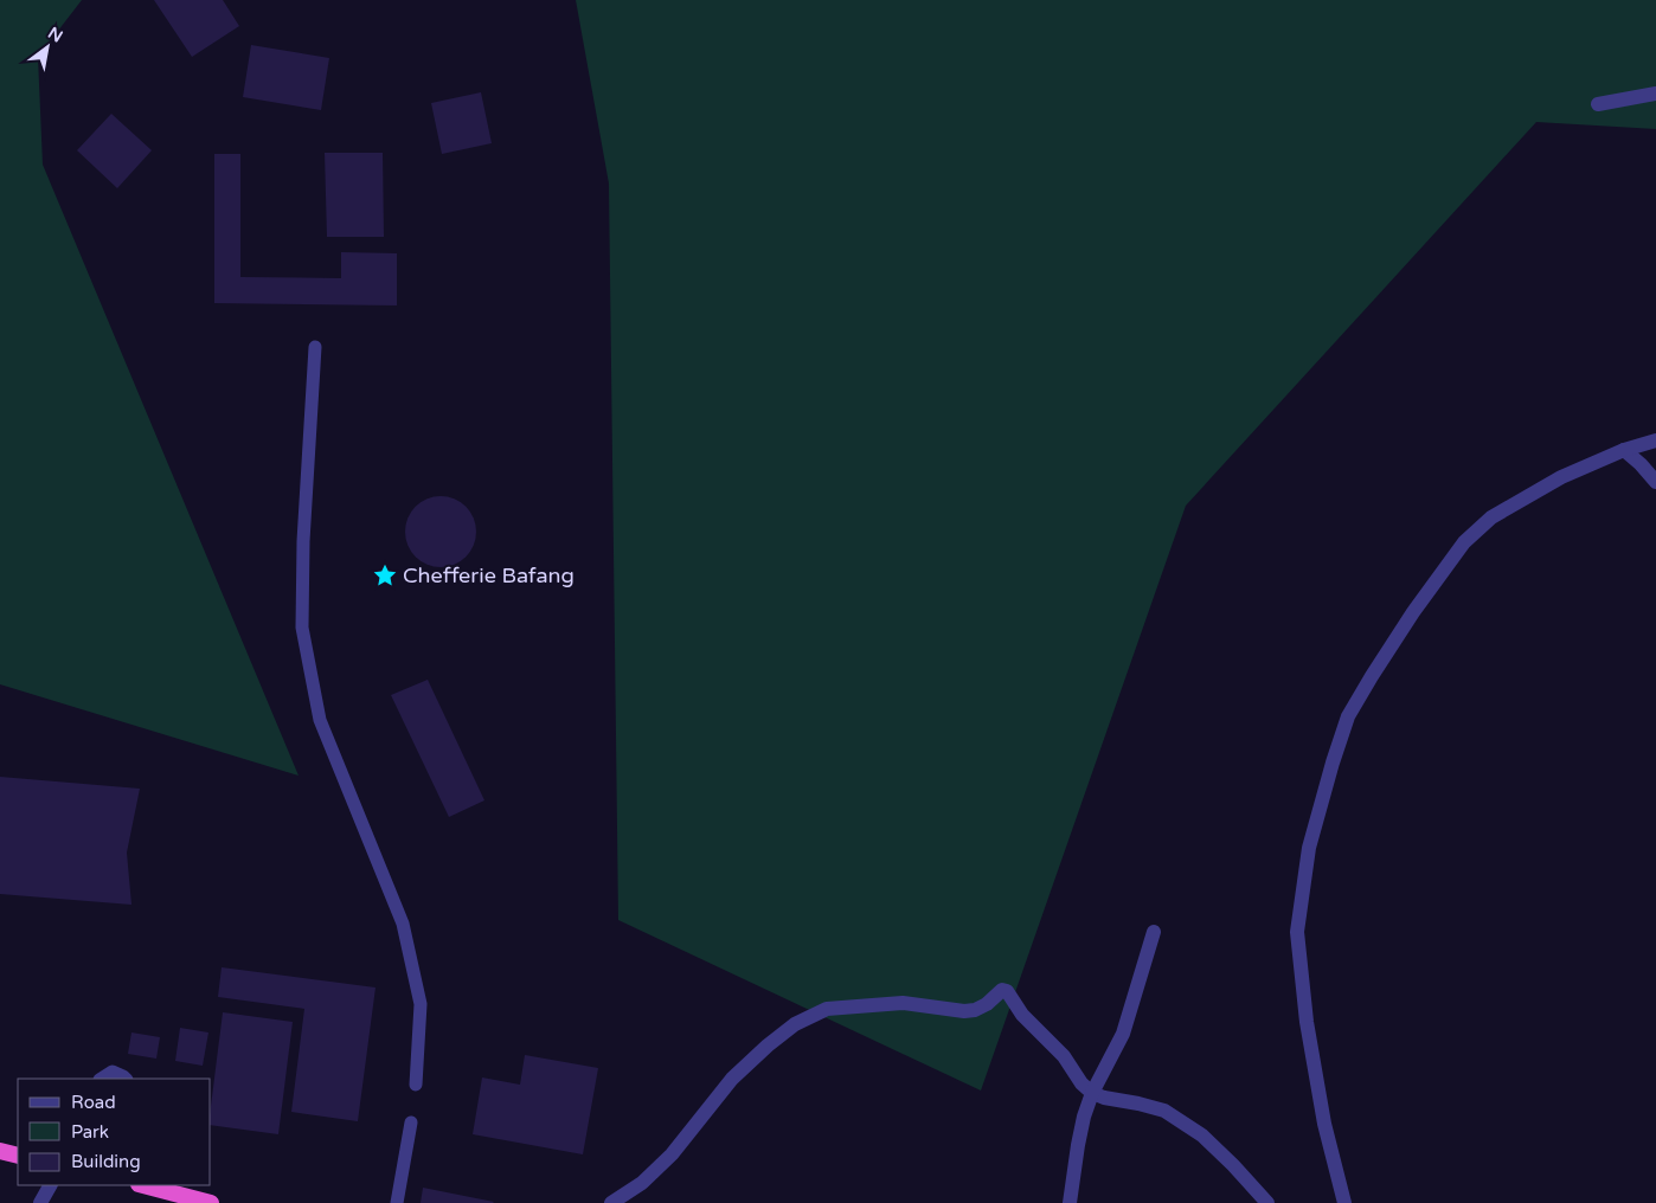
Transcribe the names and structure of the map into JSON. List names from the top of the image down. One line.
{"places":{"place":["Chefferie Bafang"]},"legend":["Road","Park","Building"],"north":"top right"}
